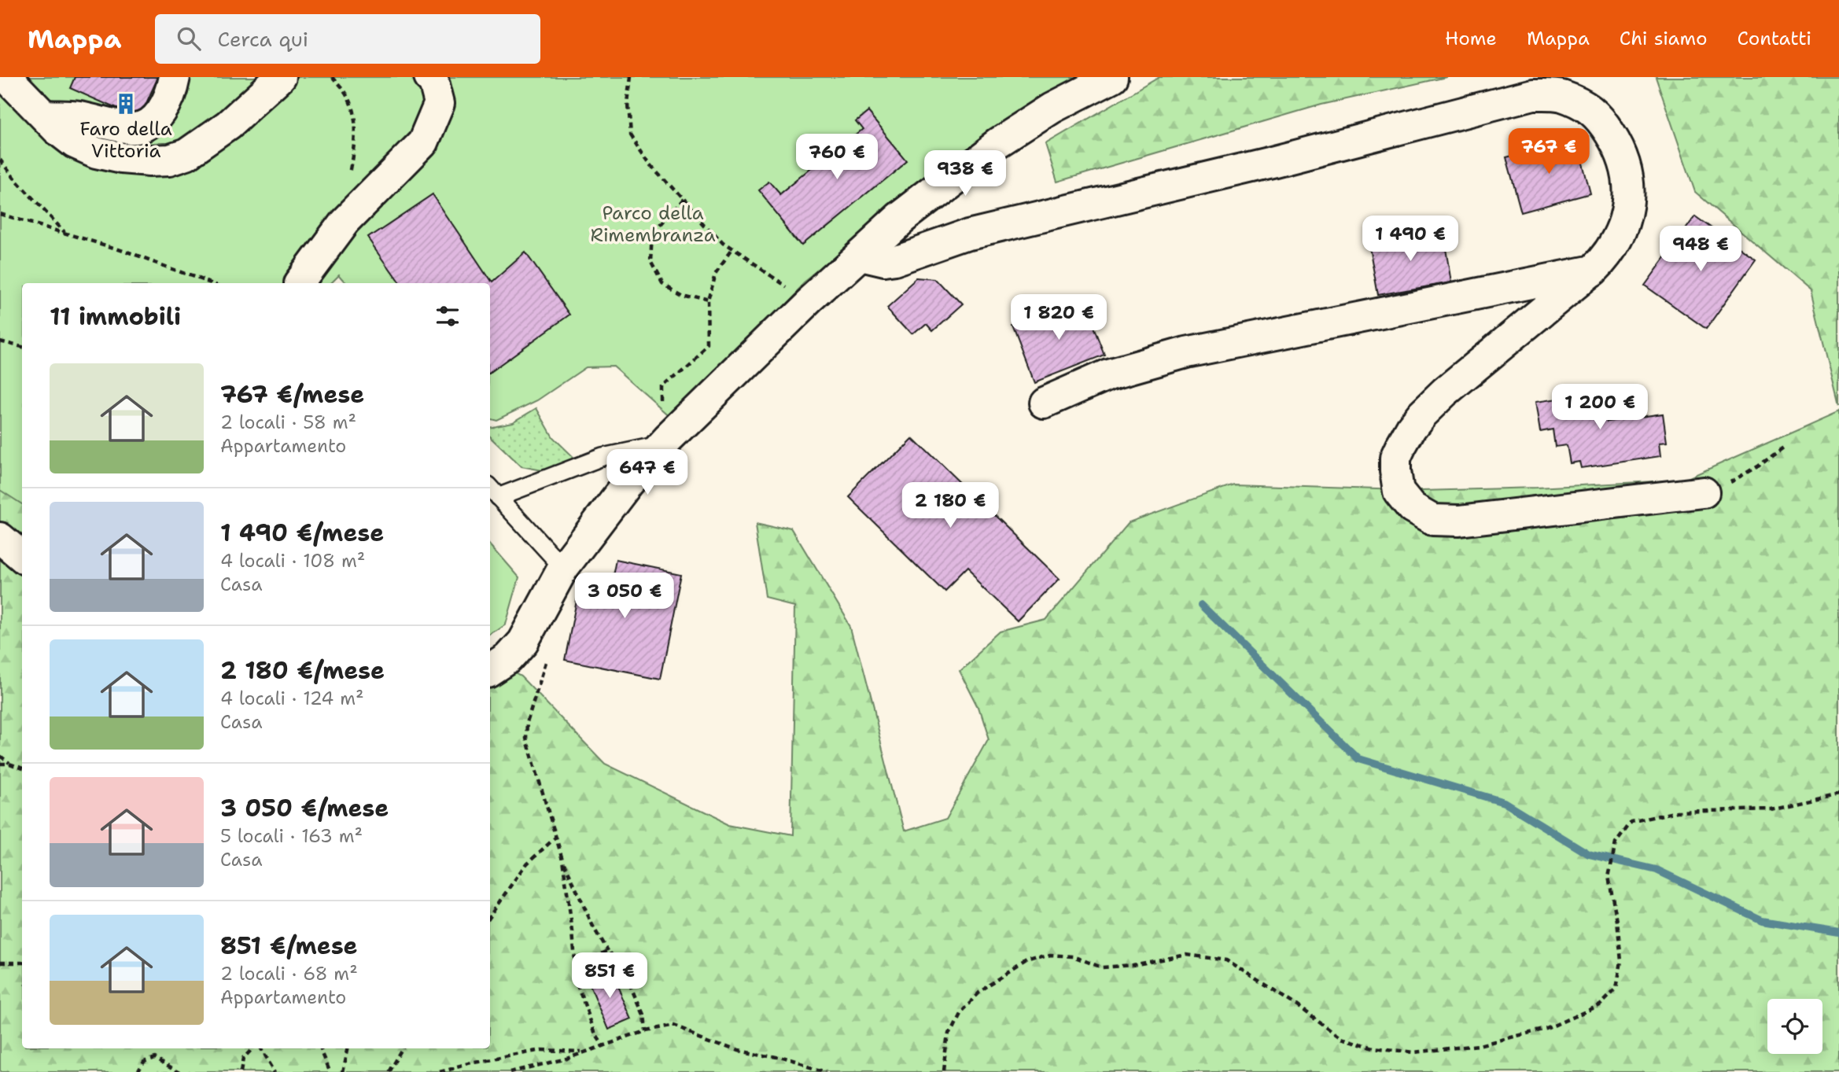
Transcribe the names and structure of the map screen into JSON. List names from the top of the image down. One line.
{"parks":["Parco della Rimembranza"],"places":{"building":["Faro della Vittoria"]},"page":{"header":"Mappa","search":"Cerca qui","nav":["Home","Mappa","Chi siamo","Contatti"],"price":["767 €","760 €","938 €","1 490 €","948 €","1 820 €","1 200 €","647 €","2 180 €","3 050 €","851 €"],"heading":"11 immobili","list":[{"name":"767 €/mese","note":"2 locali · 58 m² · Appartamento"},{"name":"1 490 €/mese","note":"4 locali · 108 m² · Casa"},{"name":"2 180 €/mese","note":"4 locali · 124 m² · Casa"},{"name":"3 050 €/mese","note":"5 locali · 163 m² · Casa"},{"name":"851 €/mese","note":"2 locali · 68 m² · Appartamento"}]}}
